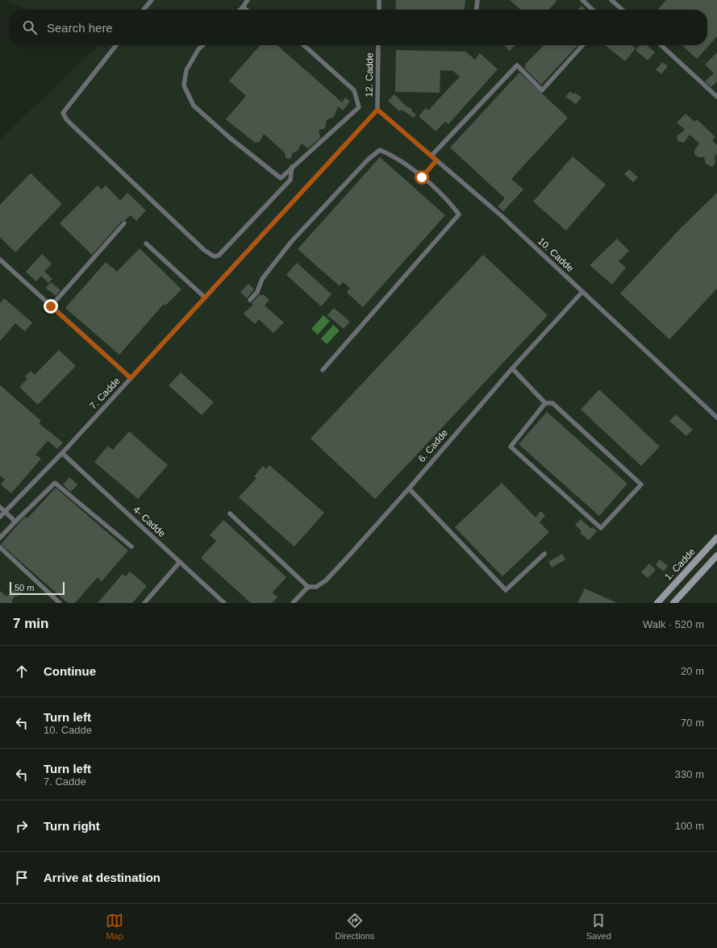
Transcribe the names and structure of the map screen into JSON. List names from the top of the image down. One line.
{"streets":{"street":["1. Cadde"],"lane":["12. Cadde","10. Cadde","7. Cadde","6. Cadde","4- Cadde"]},"crossings":[["12. Cadde","10. Cadde"],["12. Cadde","7. Cadde"],["10. Cadde","7. Cadde"],["10. Cadde","6. Cadde"],["7. Cadde","4- Cadde"]],"scale_bar":"50 m","page":{"search":"Search here","scale":"50 m","heading":["7 min","Walk · 520 m"],"list":[["Continue","20 m"],["Turn left","10. Cadde","70 m"],["Turn left","7. Cadde","330 m"],["Turn right","100 m"],"Arrive at destination"],"nav":["Map","Directions","Saved"]}}
